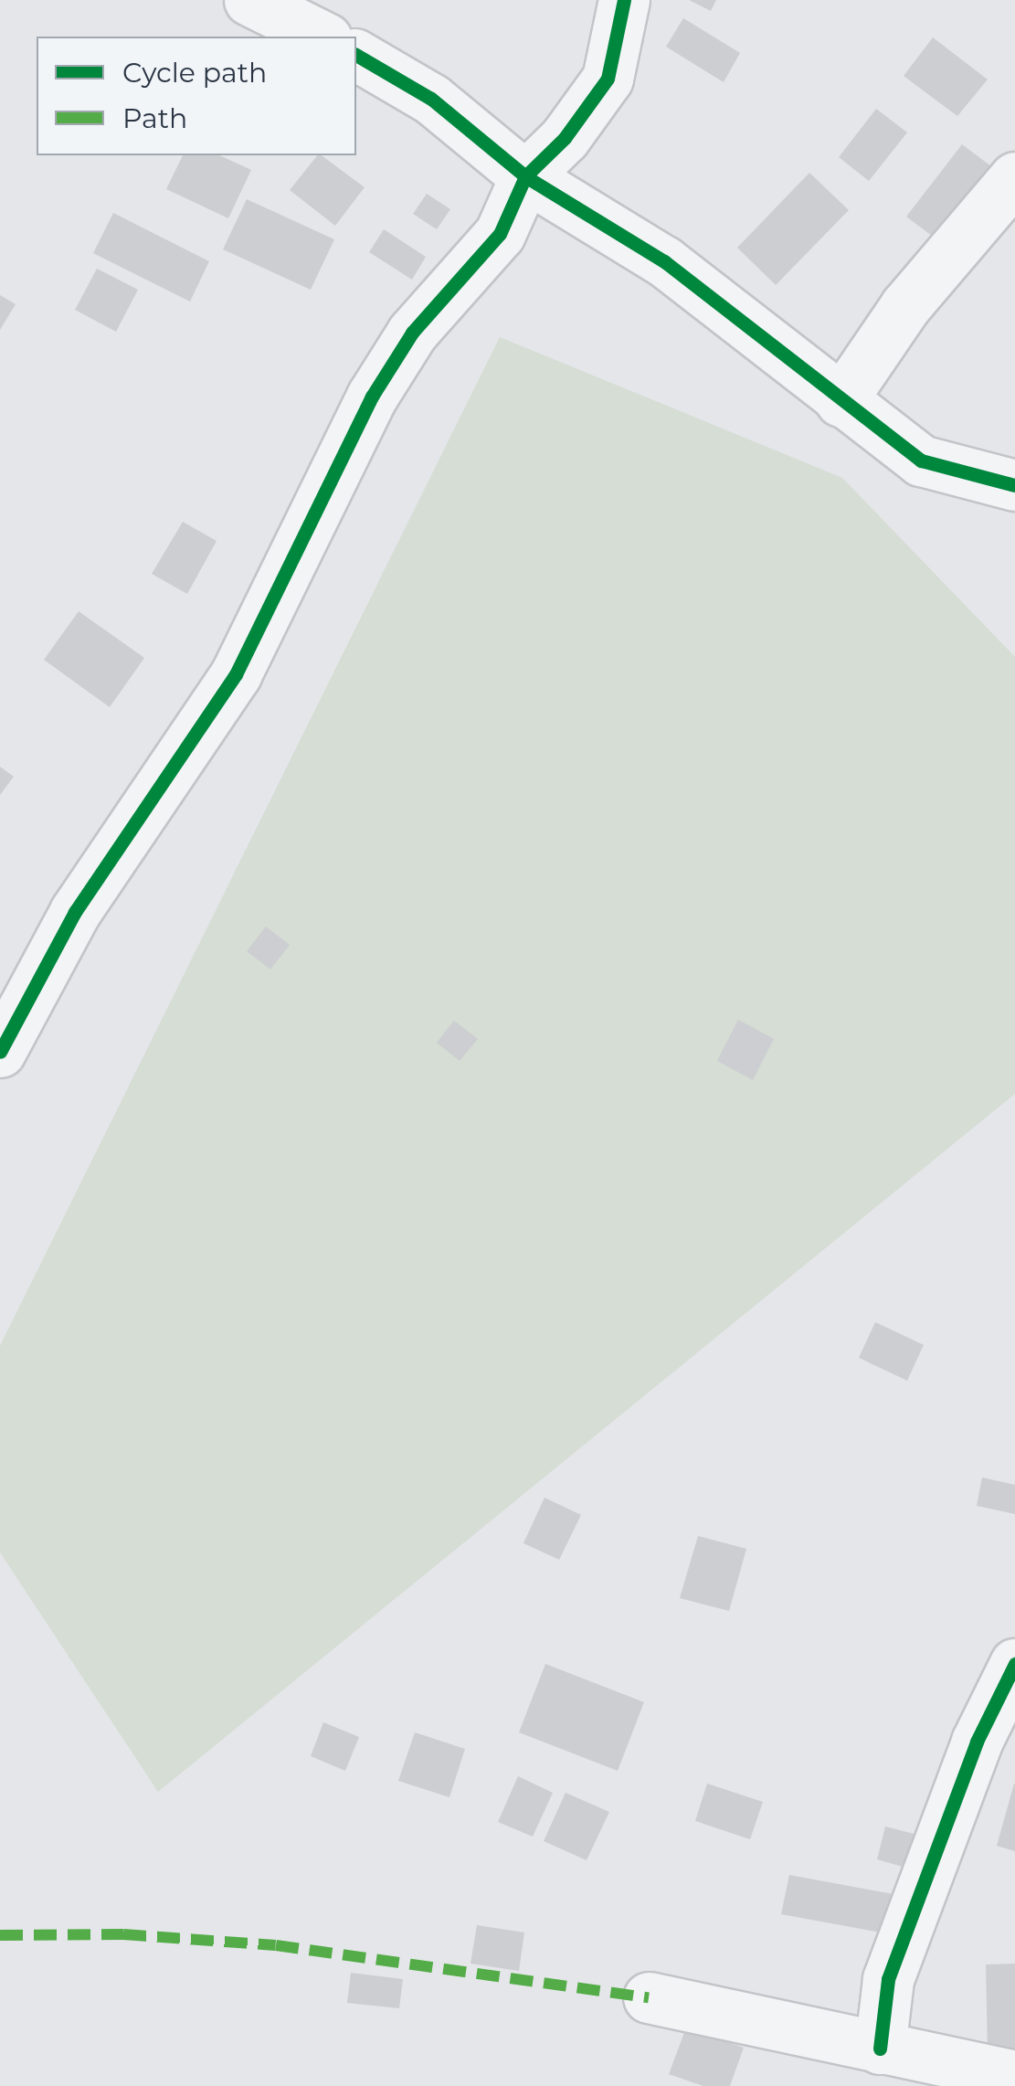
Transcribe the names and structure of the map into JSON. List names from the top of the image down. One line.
{"legend":["Cycle path","Path"]}
